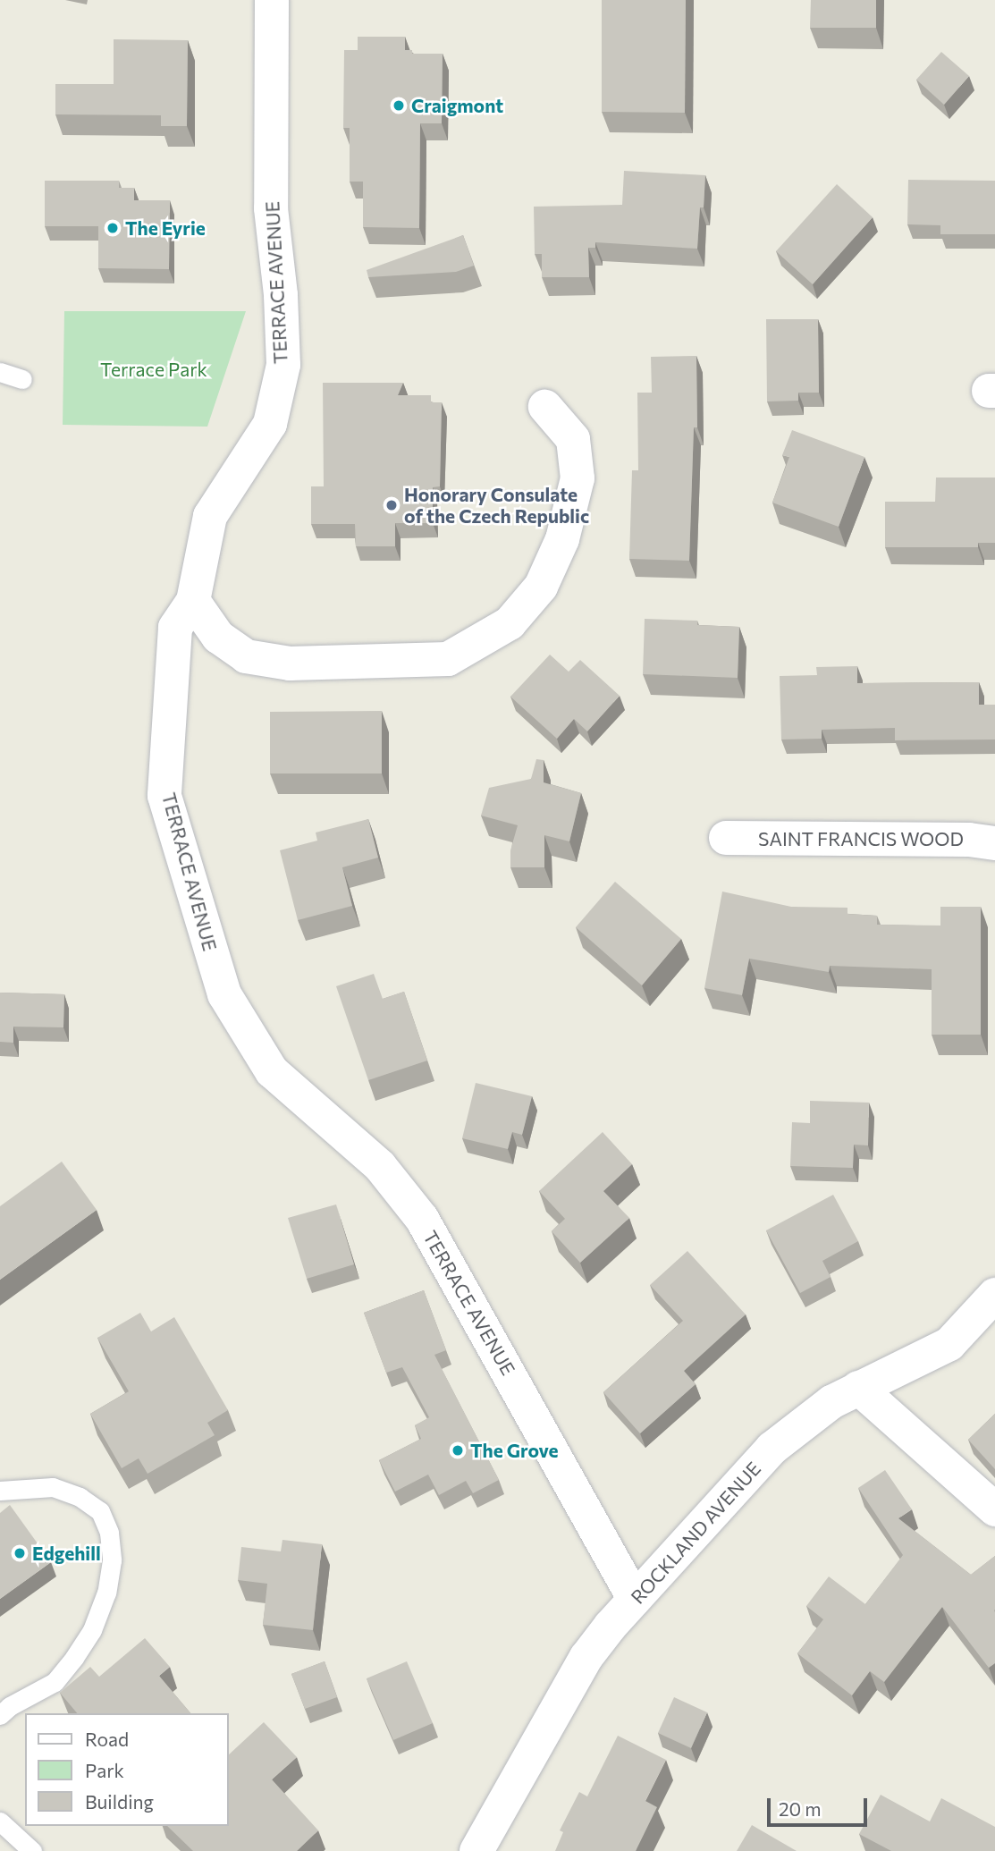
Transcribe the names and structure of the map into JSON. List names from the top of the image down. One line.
{"streets":{"street":["TERRACE AVENUE","SAINT FRANCIS WOOD","ROCKLAND AVENUE"]},"crossings":[["TERRACE AVENUE","ROCKLAND AVENUE"]],"parks":["Terrace Park"],"places":["Craigmont","The Eyrie","Honorary Consulate of the Czech Republic","The Grove","Edgehill"],"legend":["Road","Park","Building"],"scale_bar":"20 m"}
